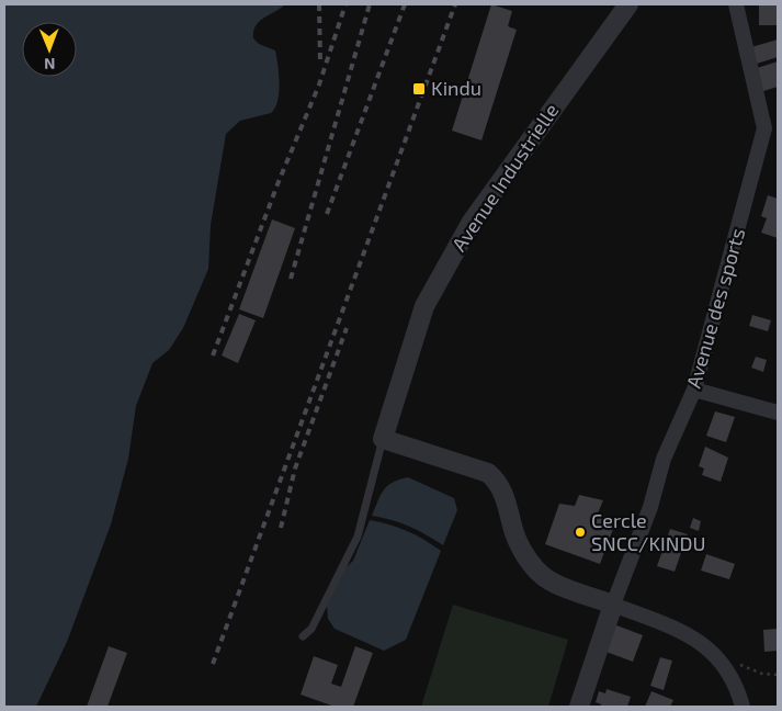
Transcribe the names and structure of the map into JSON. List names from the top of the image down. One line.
{"streets":{"street":["Avenue Industrielle","Avenue des sports"]},"places":{"transit":["Kindu"],"other":["Cercle SNCC/KINDU"]},"north":"bottom"}
